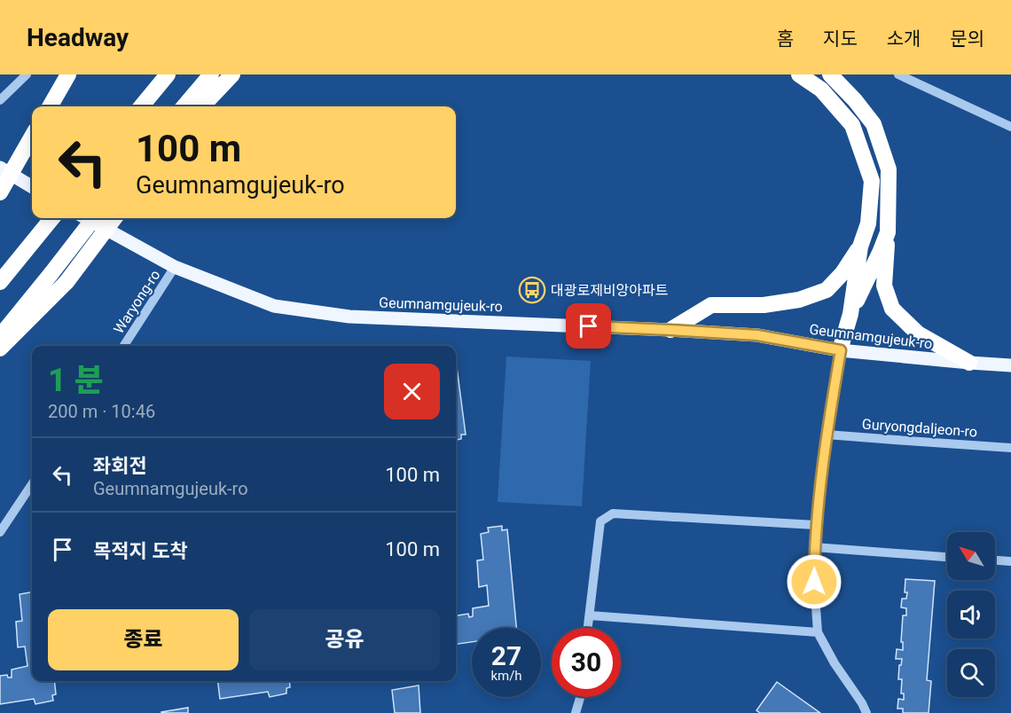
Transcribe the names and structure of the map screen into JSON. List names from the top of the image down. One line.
{"streets":{"main road":["Geumnamgujeuk-ro"],"street":["Waryong-ro","Guryongdaljeon-ro"]},"crossings":[["Waryong-ro","Geumnamgujeuk-ro"]],"places":{"bus stop":["대광로제비앙아파트"]},"north":"top left","page":{"header":"Headway","nav":["홈","지도","소개","문의"],"turn":["100 m","Geumnamgujeuk-ro"],"heading":["1 분","200 m · 10:46"],"list":[{"name":"좌회전","note":"Geumnamgujeuk-ro","value":"100 m"},{"name":"목적지 도착","value":"100 m"}],"buttons":["종료","공유"],"speed":"27 km/h","limit":"30"}}
